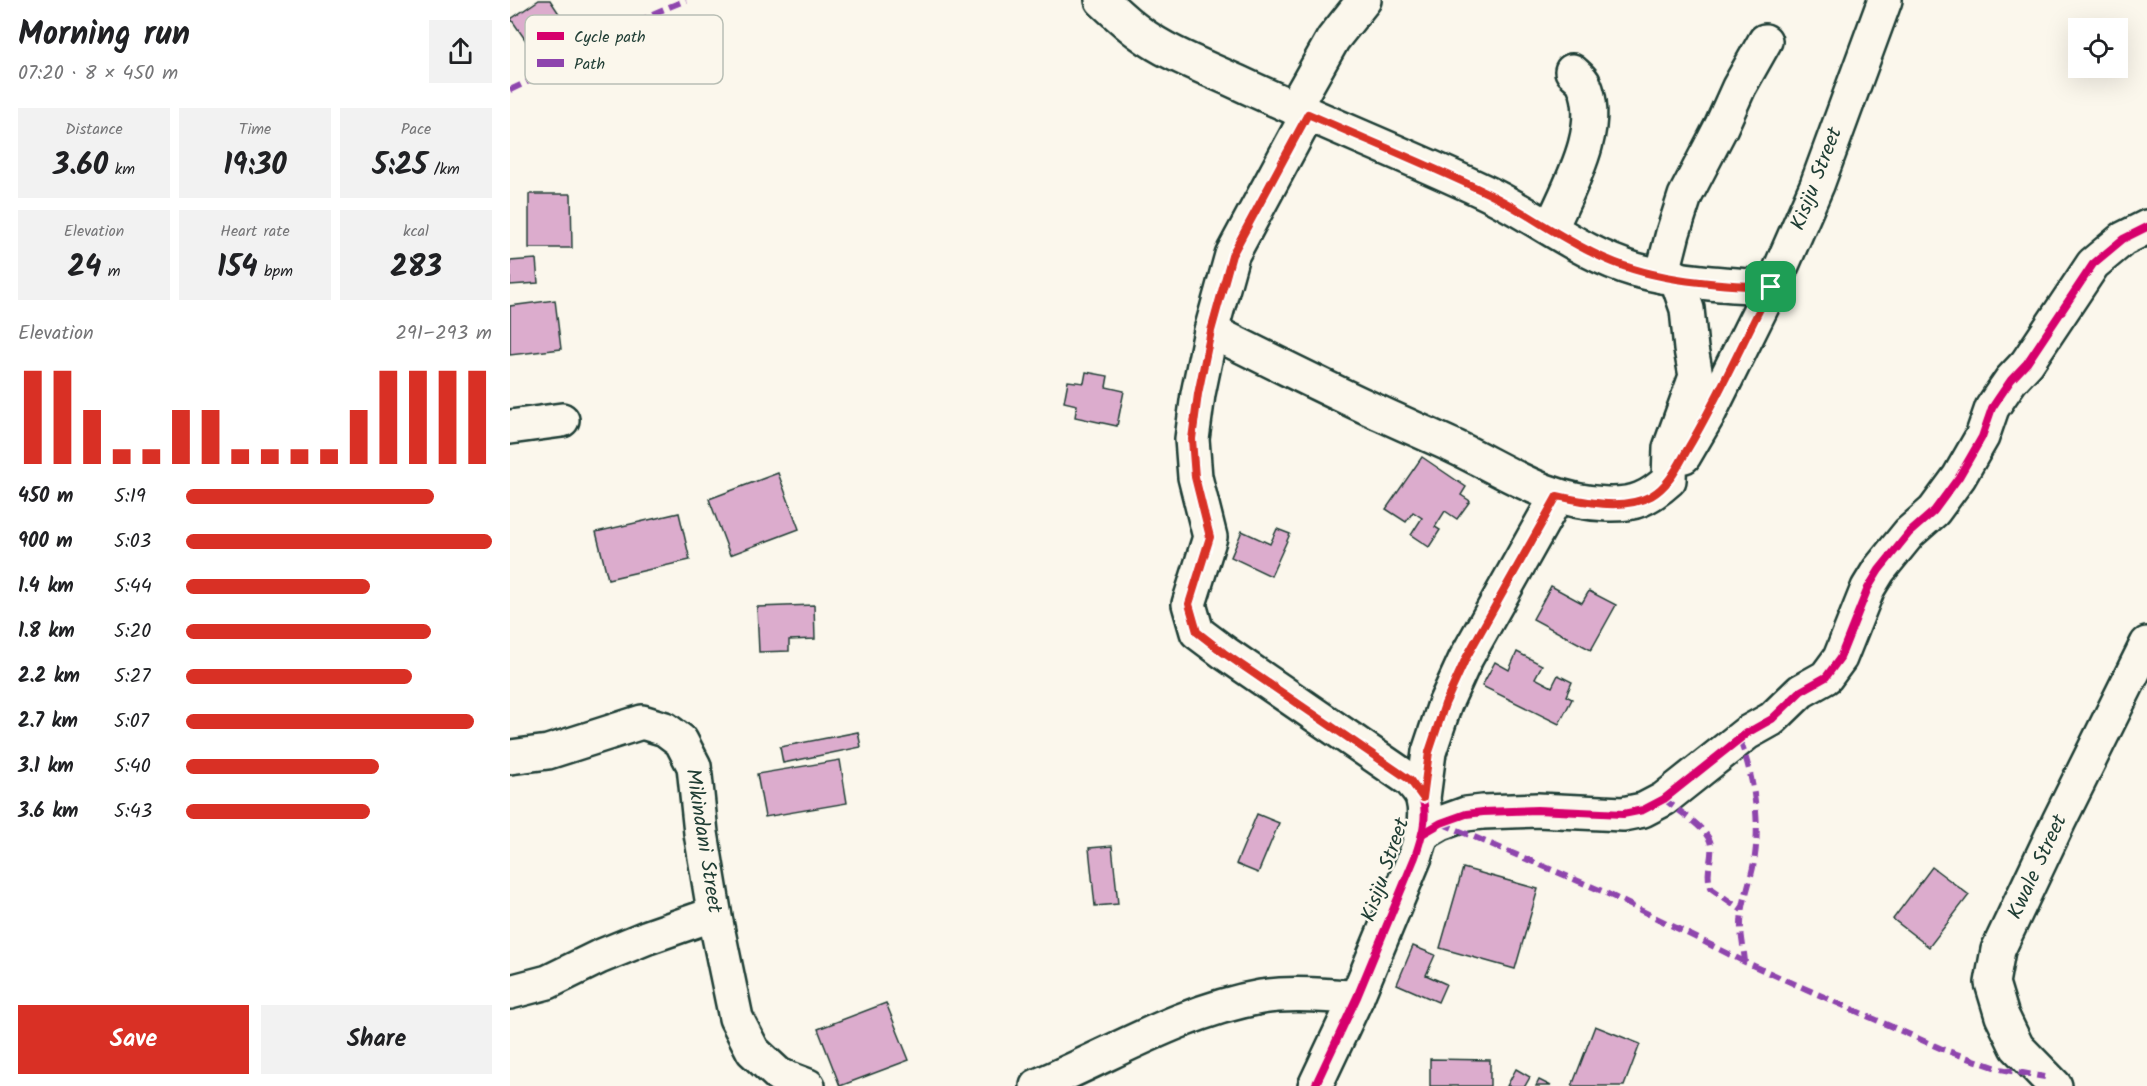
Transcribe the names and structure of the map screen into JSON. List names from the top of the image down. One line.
{"streets":{"street":["Kisiju Street","Mikindani Street","Kwale Street"]},"legend":["Cycle path","Path"],"page":{"heading":["Morning run","07:20 · 8 × 450 m"],"stats":[["Distance","3.60 km"],["Time","19:30"],["Pace","5:25 /km"],["Elevation","24 m"],["Heart rate","154 bpm"],["kcal","283"]],"chart":["Elevation","291–293 m"],"list":[{"name":"450 m","note":"5:19"},{"name":"900 m","note":"5:03"},{"name":"1.4 km","note":"5:44"},{"name":"1.8 km","note":"5:20"},{"name":"2.2 km","note":"5:27"},{"name":"2.7 km","note":"5:07"},{"name":"3.1 km","note":"5:40"},{"name":"3.6 km","note":"5:43"}],"buttons":["Save","Share"]}}
